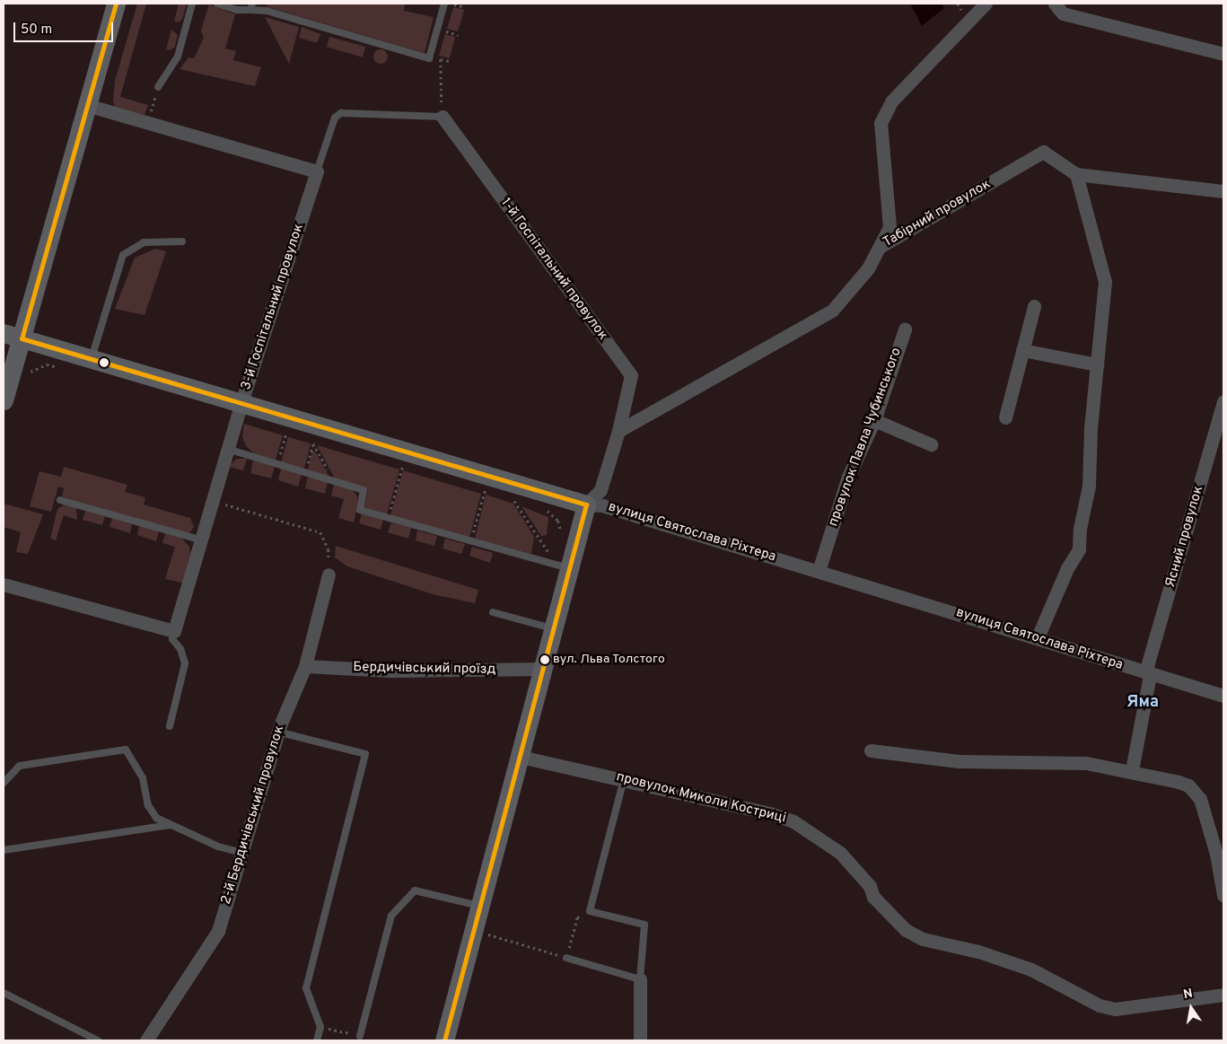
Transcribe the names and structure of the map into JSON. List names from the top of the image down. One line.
{"streets":{"main road":["вулиця Святослава Ріхтера"],"street":["Табірний провулок","1-й Госпітальний провулок","3-й Госпітальний провулок","провулок Павла Чубинського","Ясний провулок","Бердичівський проїзд","провулок Миколи Костриці","2-й Бердичівський провулок"]},"crossings":[["Табірний провулок","1-й Госпітальний провулок"],["1-й Госпітальний провулок","вулиця Святослава Ріхтера"],["3-й Госпітальний провулок","вулиця Святослава Ріхтера"],["провулок Павла Чубинського","вулиця Святослава Ріхтера"],["вулиця Святослава Ріхтера","Ясний провулок"],["Бердичівський проїзд","2-й Бердичівський провулок"]],"districts":["Яма"],"places":["вул. Льва Толстого"],"scale_bar":"50 m","north":"top"}
